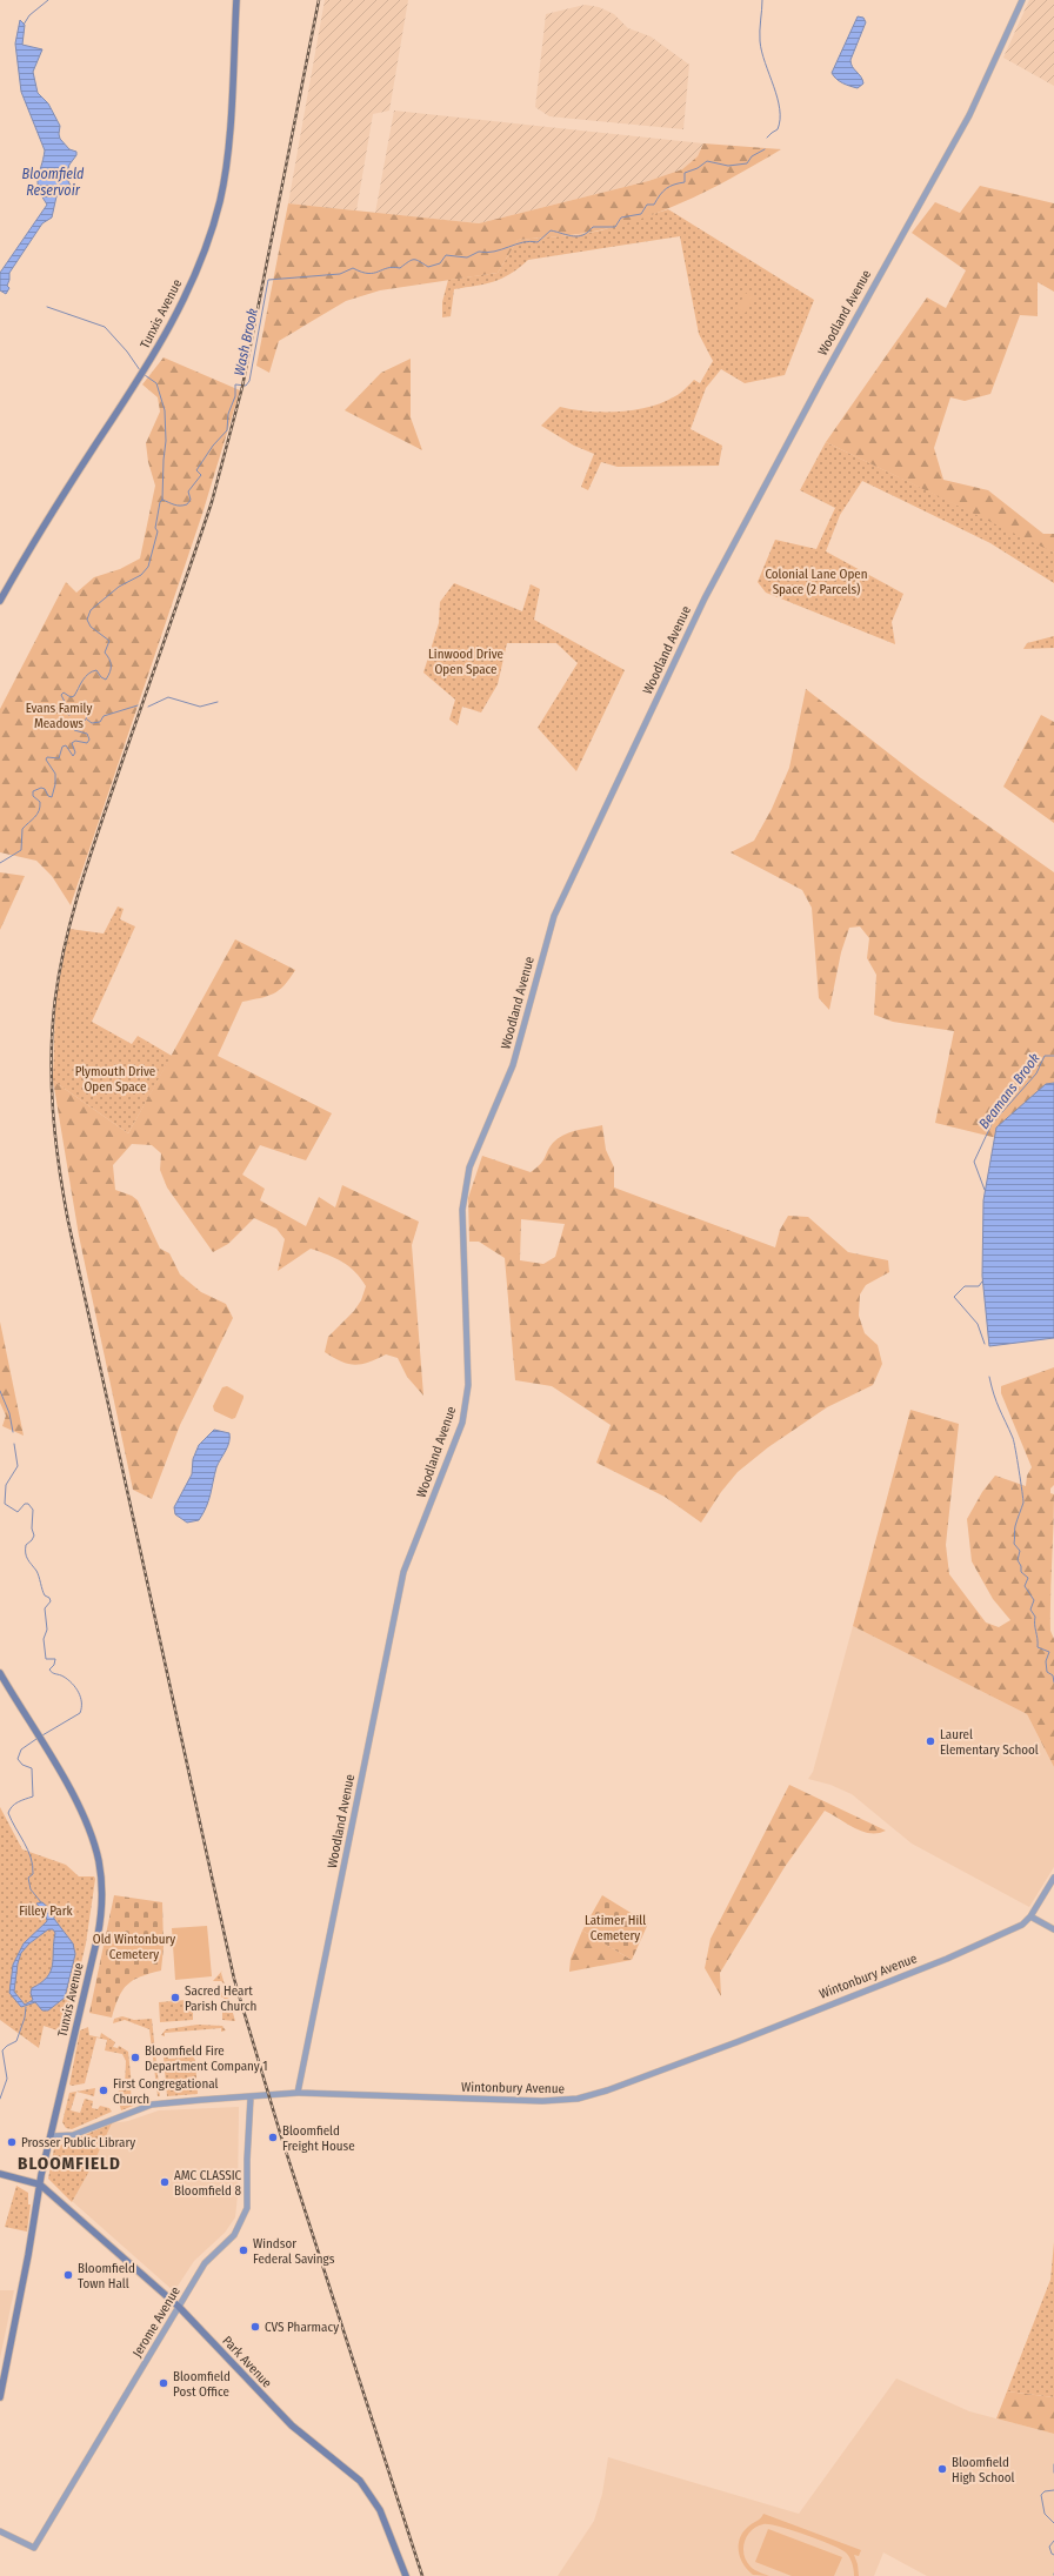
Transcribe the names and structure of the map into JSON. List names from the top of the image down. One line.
{"streets":{"main road":["Tunxis Avenue","Park Avenue"],"street":["Woodland Avenue","Wintonbury Avenue","Jerome Avenue"]},"crossings":[["Woodland Avenue","Wintonbury Avenue"],["Tunxis Avenue","Wintonbury Avenue"],["Tunxis Avenue","Park Avenue"],["Wintonbury Avenue","Jerome Avenue"],["Jerome Avenue","Park Avenue"]],"districts":["BLOOMFIELD"],"water":["Bloomfield Reservoir","Wash Brook","Beamans Brook"],"parks":["Colonial Lane Open Space (2 Parcels)","Linwood Drive Open Space","Evans Family Meadows","Plymouth Drive Open Space","Filley Park","Latimer Hill Cemetery","Old Wintonbury Cemetery"],"places":["Laurel Elementary School","Sacred Heart Parish Church","Bloomfield Fire Department Company 1","First Congregational Church","Bloomfield Freight House","Prosser Public Library","AMC CLASSIC Bloomfield 8","Windsor Federal Savings","Bloomfield Town Hall","CVS Pharmacy","Bloomfield Post Office","Bloomfield High School"]}
